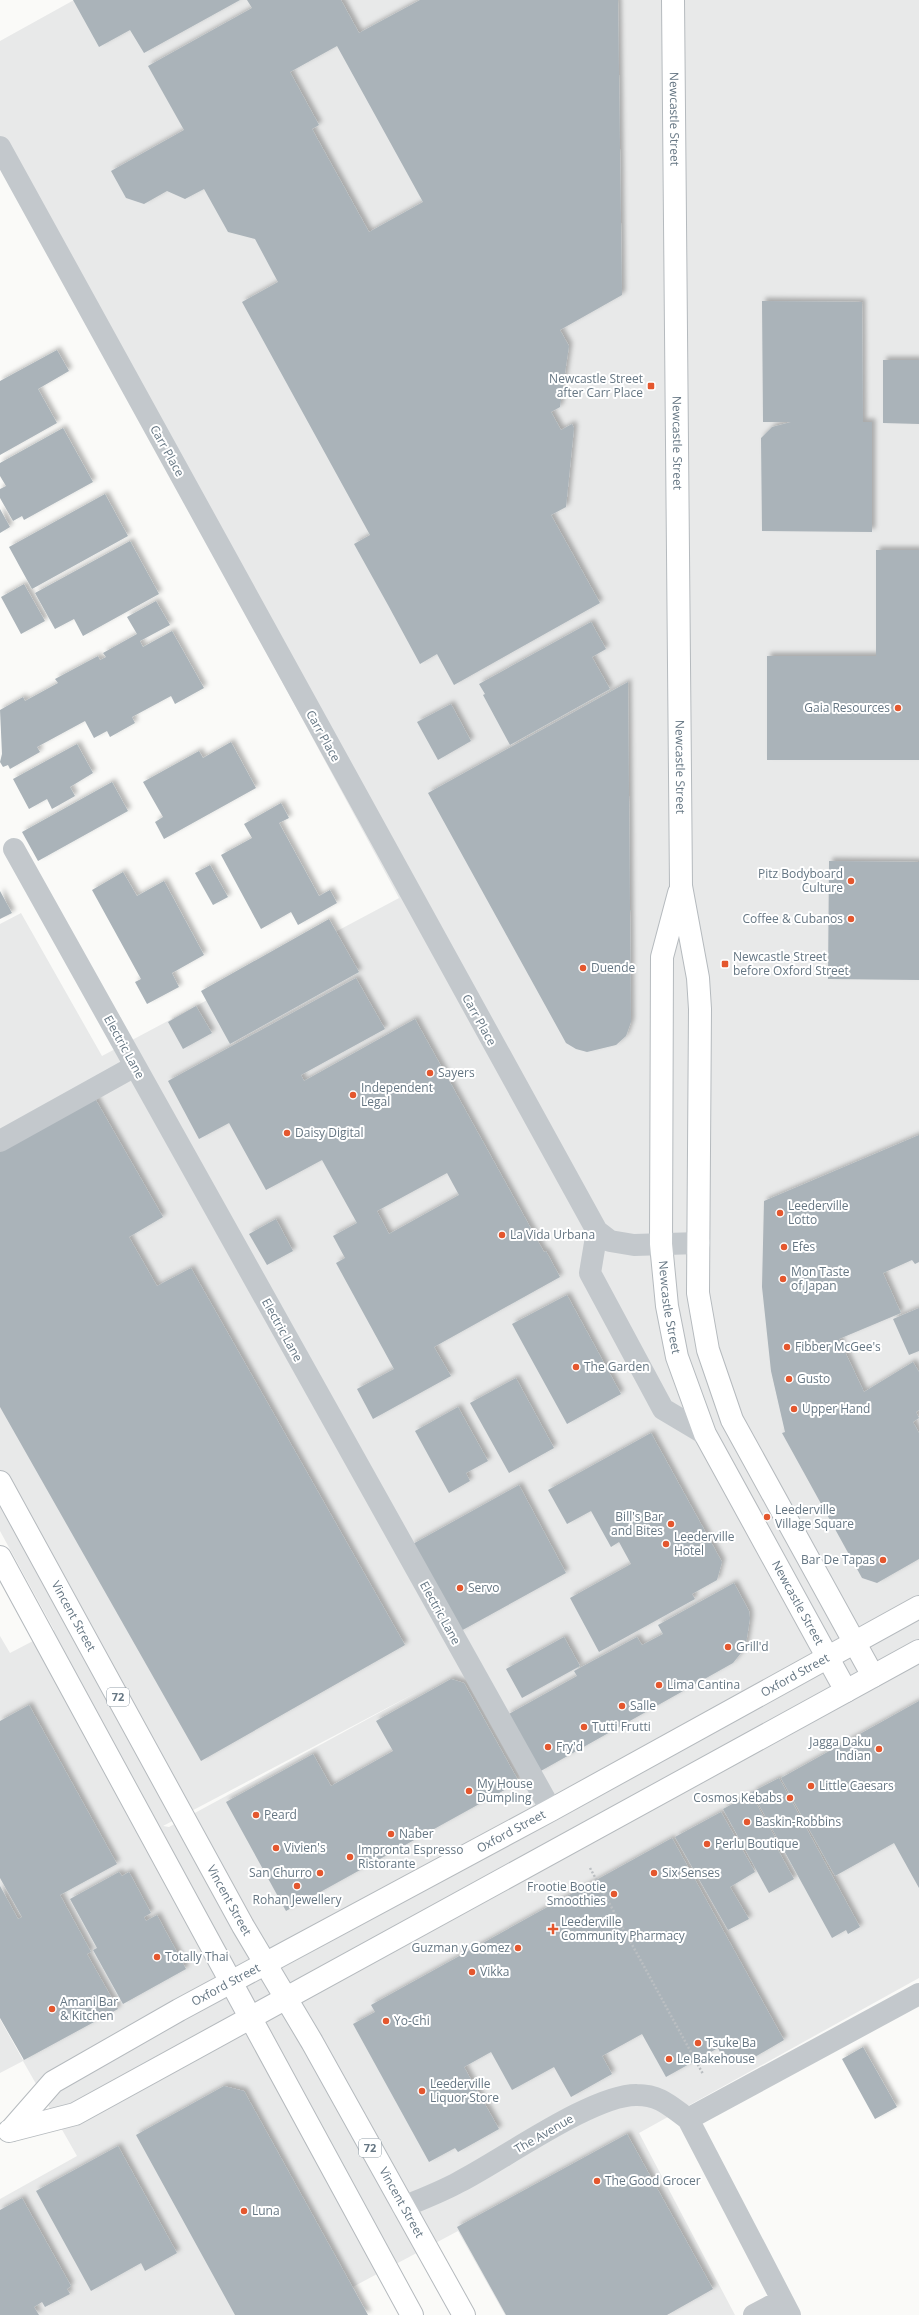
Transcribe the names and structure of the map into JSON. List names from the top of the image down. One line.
{"streets":{"main road":["Newcastle Street","Vincent Street","Oxford Street","72"],"street":["Carr Place","Electric Lane","The Avenue"]},"crossings":[["Newcastle Street","Oxford Street"],["Electric Lane","Oxford Street"],["Vincent Street","Oxford Street"],["Vincent Street","The Avenue"]],"places":{"transit":["Newcastle Street after Carr Place","Newcastle Street before Oxford Street"],"other":["Gaia Resources","Pitz Bodyboard Culture","Coffee & Cubanos","Duende","Sayers","Independent Legal","Daisy Digital","Leederville Lotto","La Vida Urbana","Efes","Mon Taste of Japan","Fibber McGee's","The Garden","Gusto","Upper Hand","Leederville Village Square","Bill's Bar and Bites","Leederville Hotel","Bar De Tapas","Servo","Grill'd","Lima Cantina","Salle","Tutti Frutti","Fry'd","Jagga Daku Indian","Little Caesars","My House Dumpling","Cosmos Kebabs","Peard","Baskin-Robbins","Naber","Perlu Boutique","Vivien's","Impronta Espresso Ristorante","San Churro","Six Senses","Rohan Jewellery","Frootie Bootie Smoothies","Guzman y Gomez","Totally Thai","Vikka","Amani Bar & Kitchen","Yo-Chi","Tsuke Ba","Le Bakehouse","Leederville Liquor Store","The Good Grocer","Luna"],"health":["Leederville Community Pharmacy"]}}
